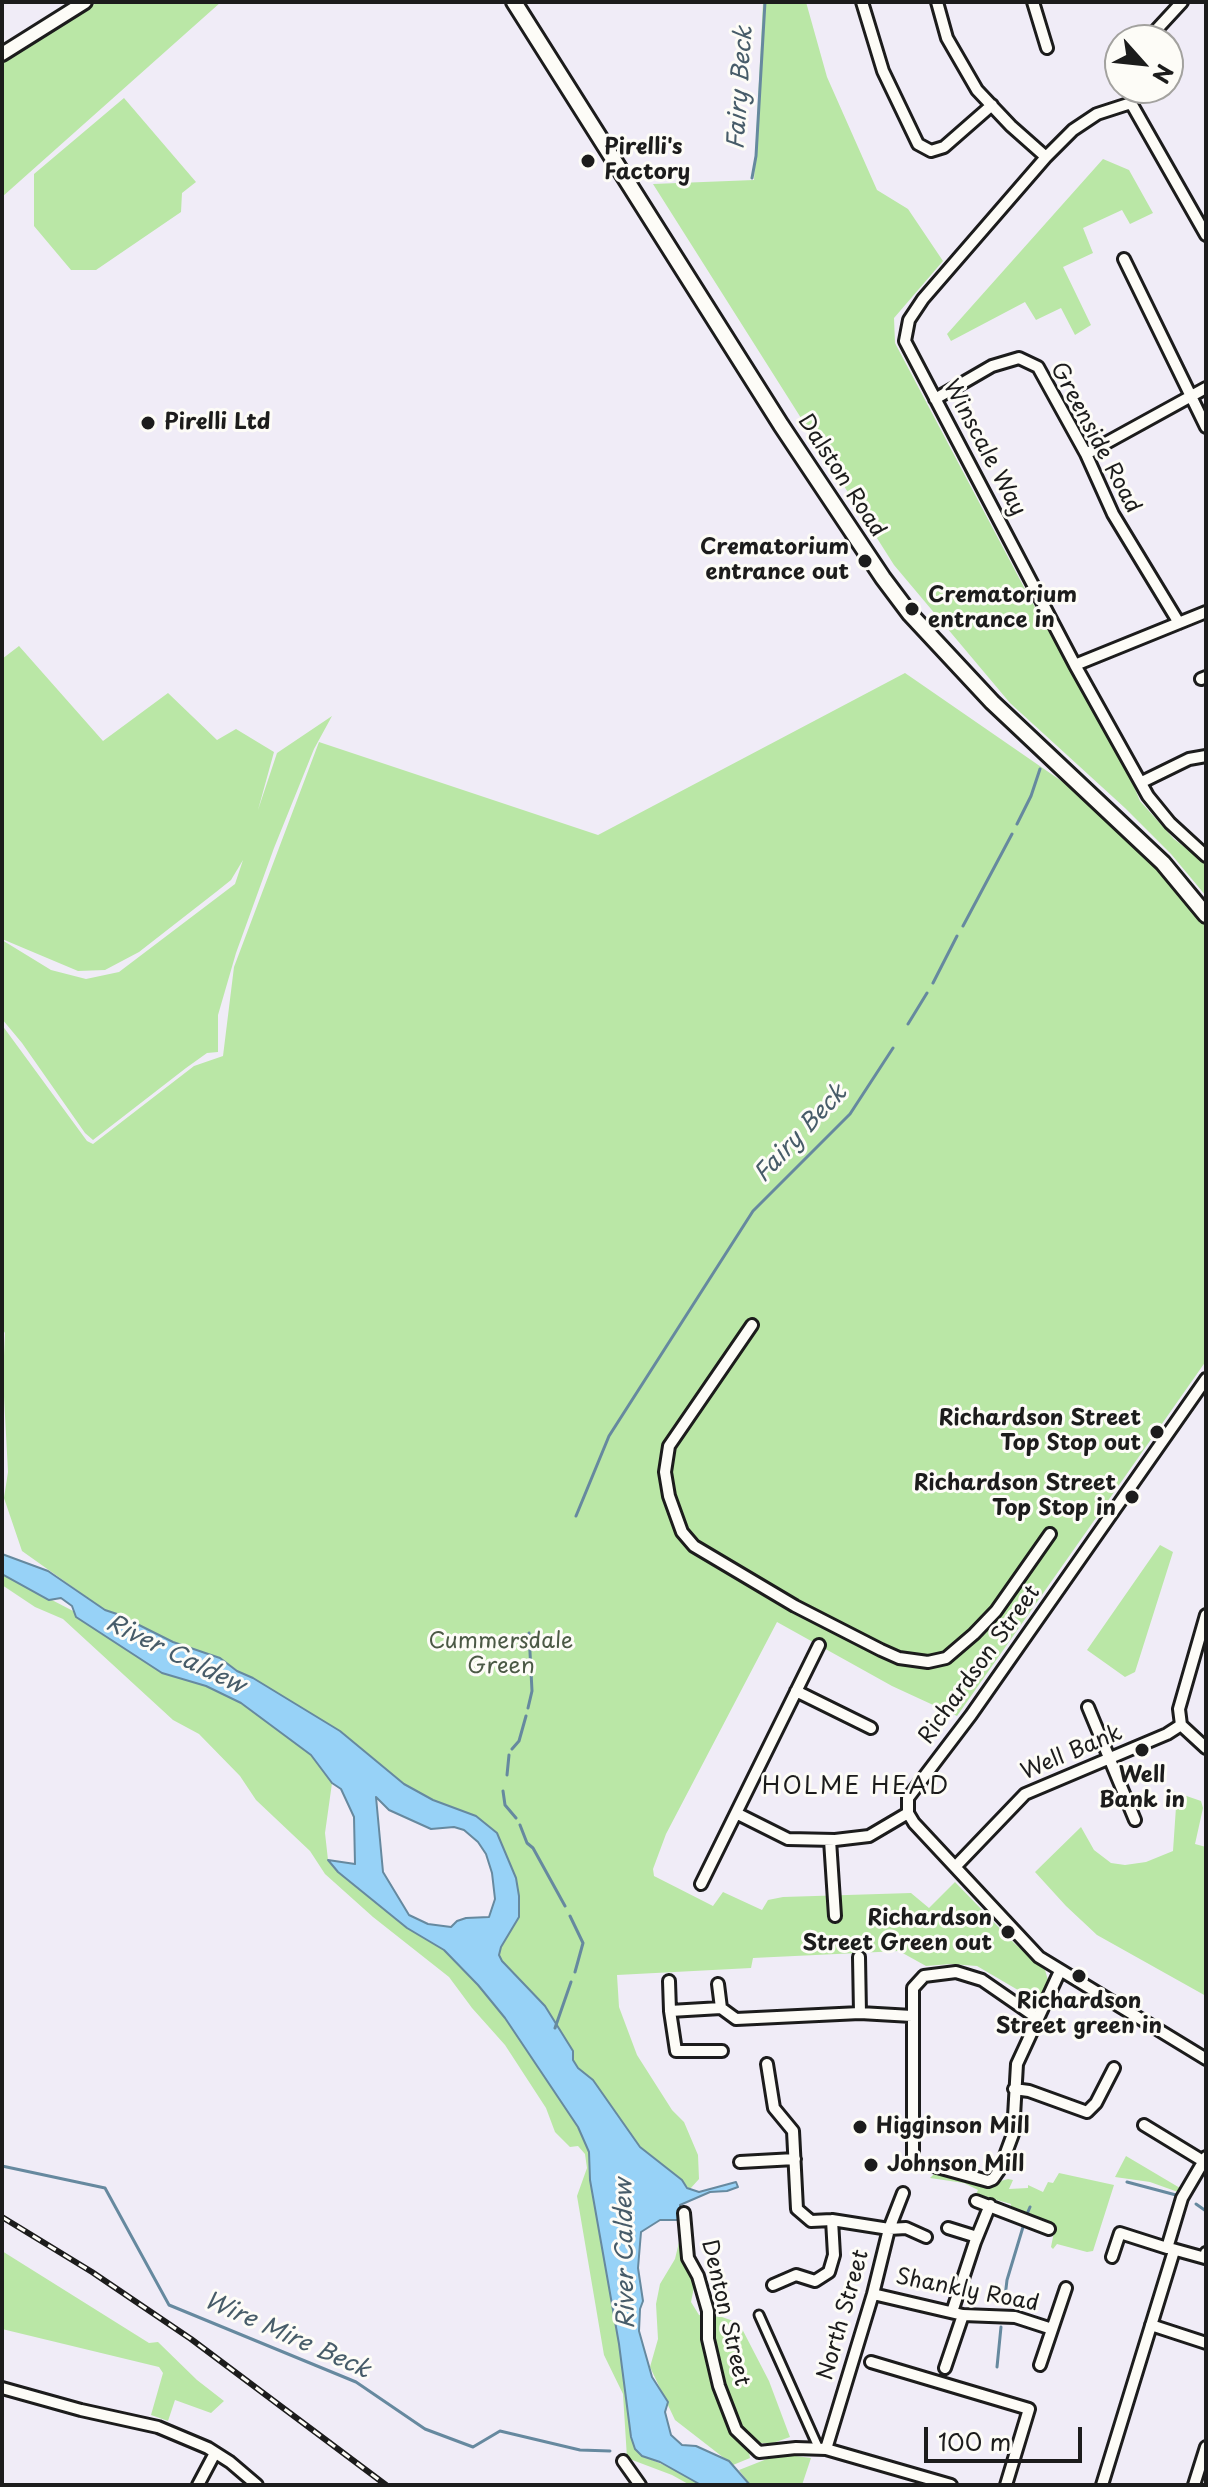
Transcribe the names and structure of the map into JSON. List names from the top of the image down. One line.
{"streets":{"main road":["Dalston Road"],"street":["Greenside Road","Winscale Way","Richardson Street","Well Bank","Shankly Road","Denton Street","North Street"]},"crossings":[["Greenside Road","Winscale Way"],["Shankly Road","North Street"],["Denton Street","North Street"]],"districts":["HOLME HEAD"],"water":["Fairy Beck","River Caldew","Wire Mire Beck"],"parks":["Cummersdale Green"],"places":["Pirelli's Factory","Pirelli Ltd","Crematorium entrance out","Crematorium entrance in","Richardson Street Top Stop out","Richardson Street Top Stop in","Well Bank in","Richardson Street Green out","Richardson Street green in","Higginson Mill","Johnson Mill"],"scale_bar":"100 m","north":"bottom right"}
